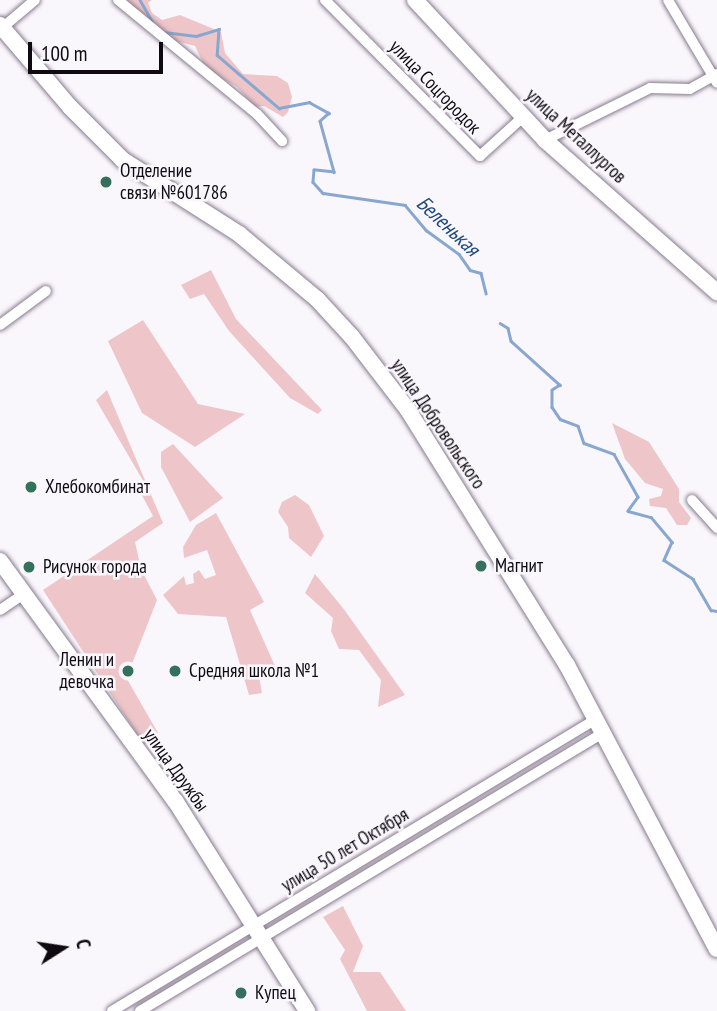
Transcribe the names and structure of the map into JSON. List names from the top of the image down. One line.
{"streets":{"street":["улица Соцгородок","улица Металлургов","улица Добровольского","улица Дружбы","улица 50 лет Октября"]},"crossings":[["улица Соцгородок","улица Металлургов"],["улица Добровольского","улица 50 лет Октября"],["улица Дружбы","улица 50 лет Октября"]],"water":["Беленькая"],"places":["Отделение связи №601786","Хлебокомбинат","Магнит","Рисунок города","Ленин и девочка","Средняя школа №1","Купец"],"scale_bar":"100 m","north":"right"}
